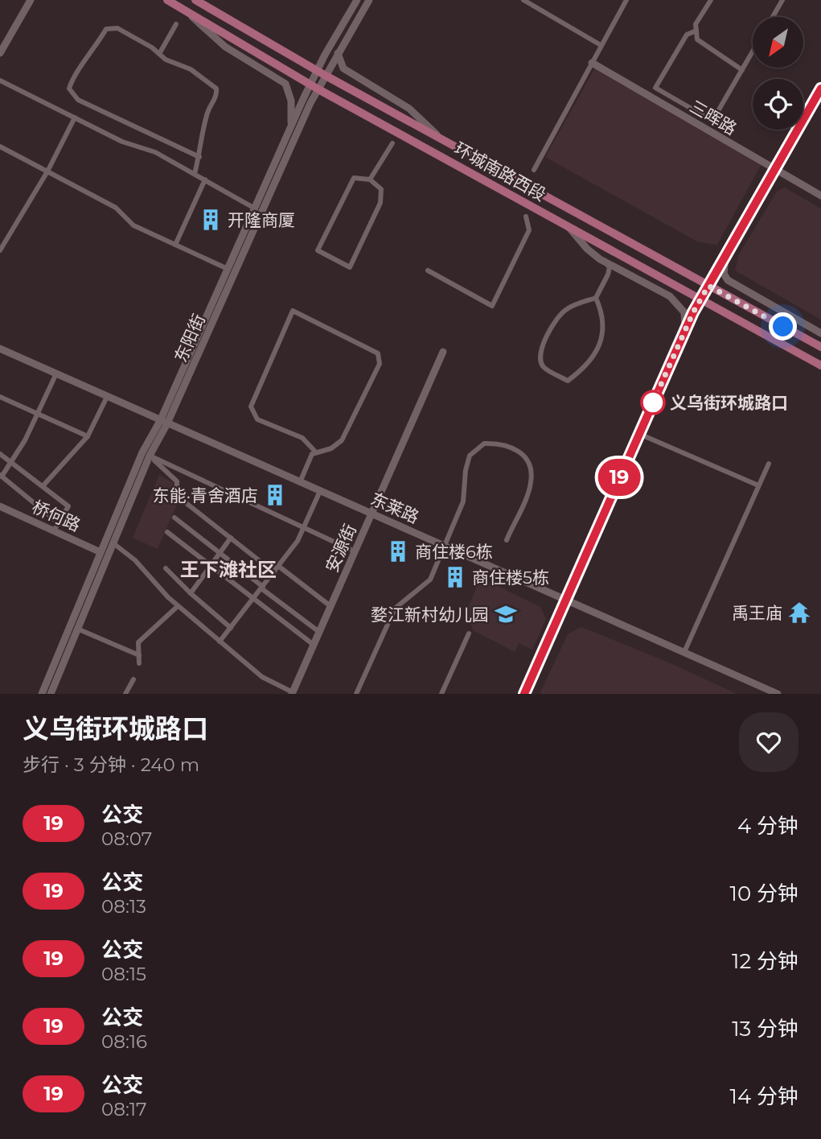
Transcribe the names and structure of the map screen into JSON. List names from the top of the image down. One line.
{"streets":{"main road":["环城南路西段"],"street":["三晖路","东阳街","东莱路","桥何路","安源街"]},"crossings":[["环城南路西段","东阳街"],["东阳街","东莱路"],["东阳街","桥何路"],["东莱路","安源街"]],"districts":["王下滩社区"],"places":{"building":["开隆商厦","东能·青舍酒店","商住楼6栋","商住楼5栋"],"other":["义乌街环城路口"],"temple":["禹王庙"],"school or university":["婺江新村幼儿园"]},"lines":["bus line 19"],"north":"bottom left","page":{"on_map":"19","heading":["义乌街环城路口","步行 · 3 分钟 · 240 m"],"list":[{"mark":"19","name":"公交","note":"08:07","value":"4 分钟"},{"mark":"19","name":"公交","note":"08:13","value":"10 分钟"},{"mark":"19","name":"公交","note":"08:15","value":"12 分钟"},{"mark":"19","name":"公交","note":"08:16","value":"13 分钟"},{"mark":"19","name":"公交","note":"08:17","value":"14 分钟"}]}}
